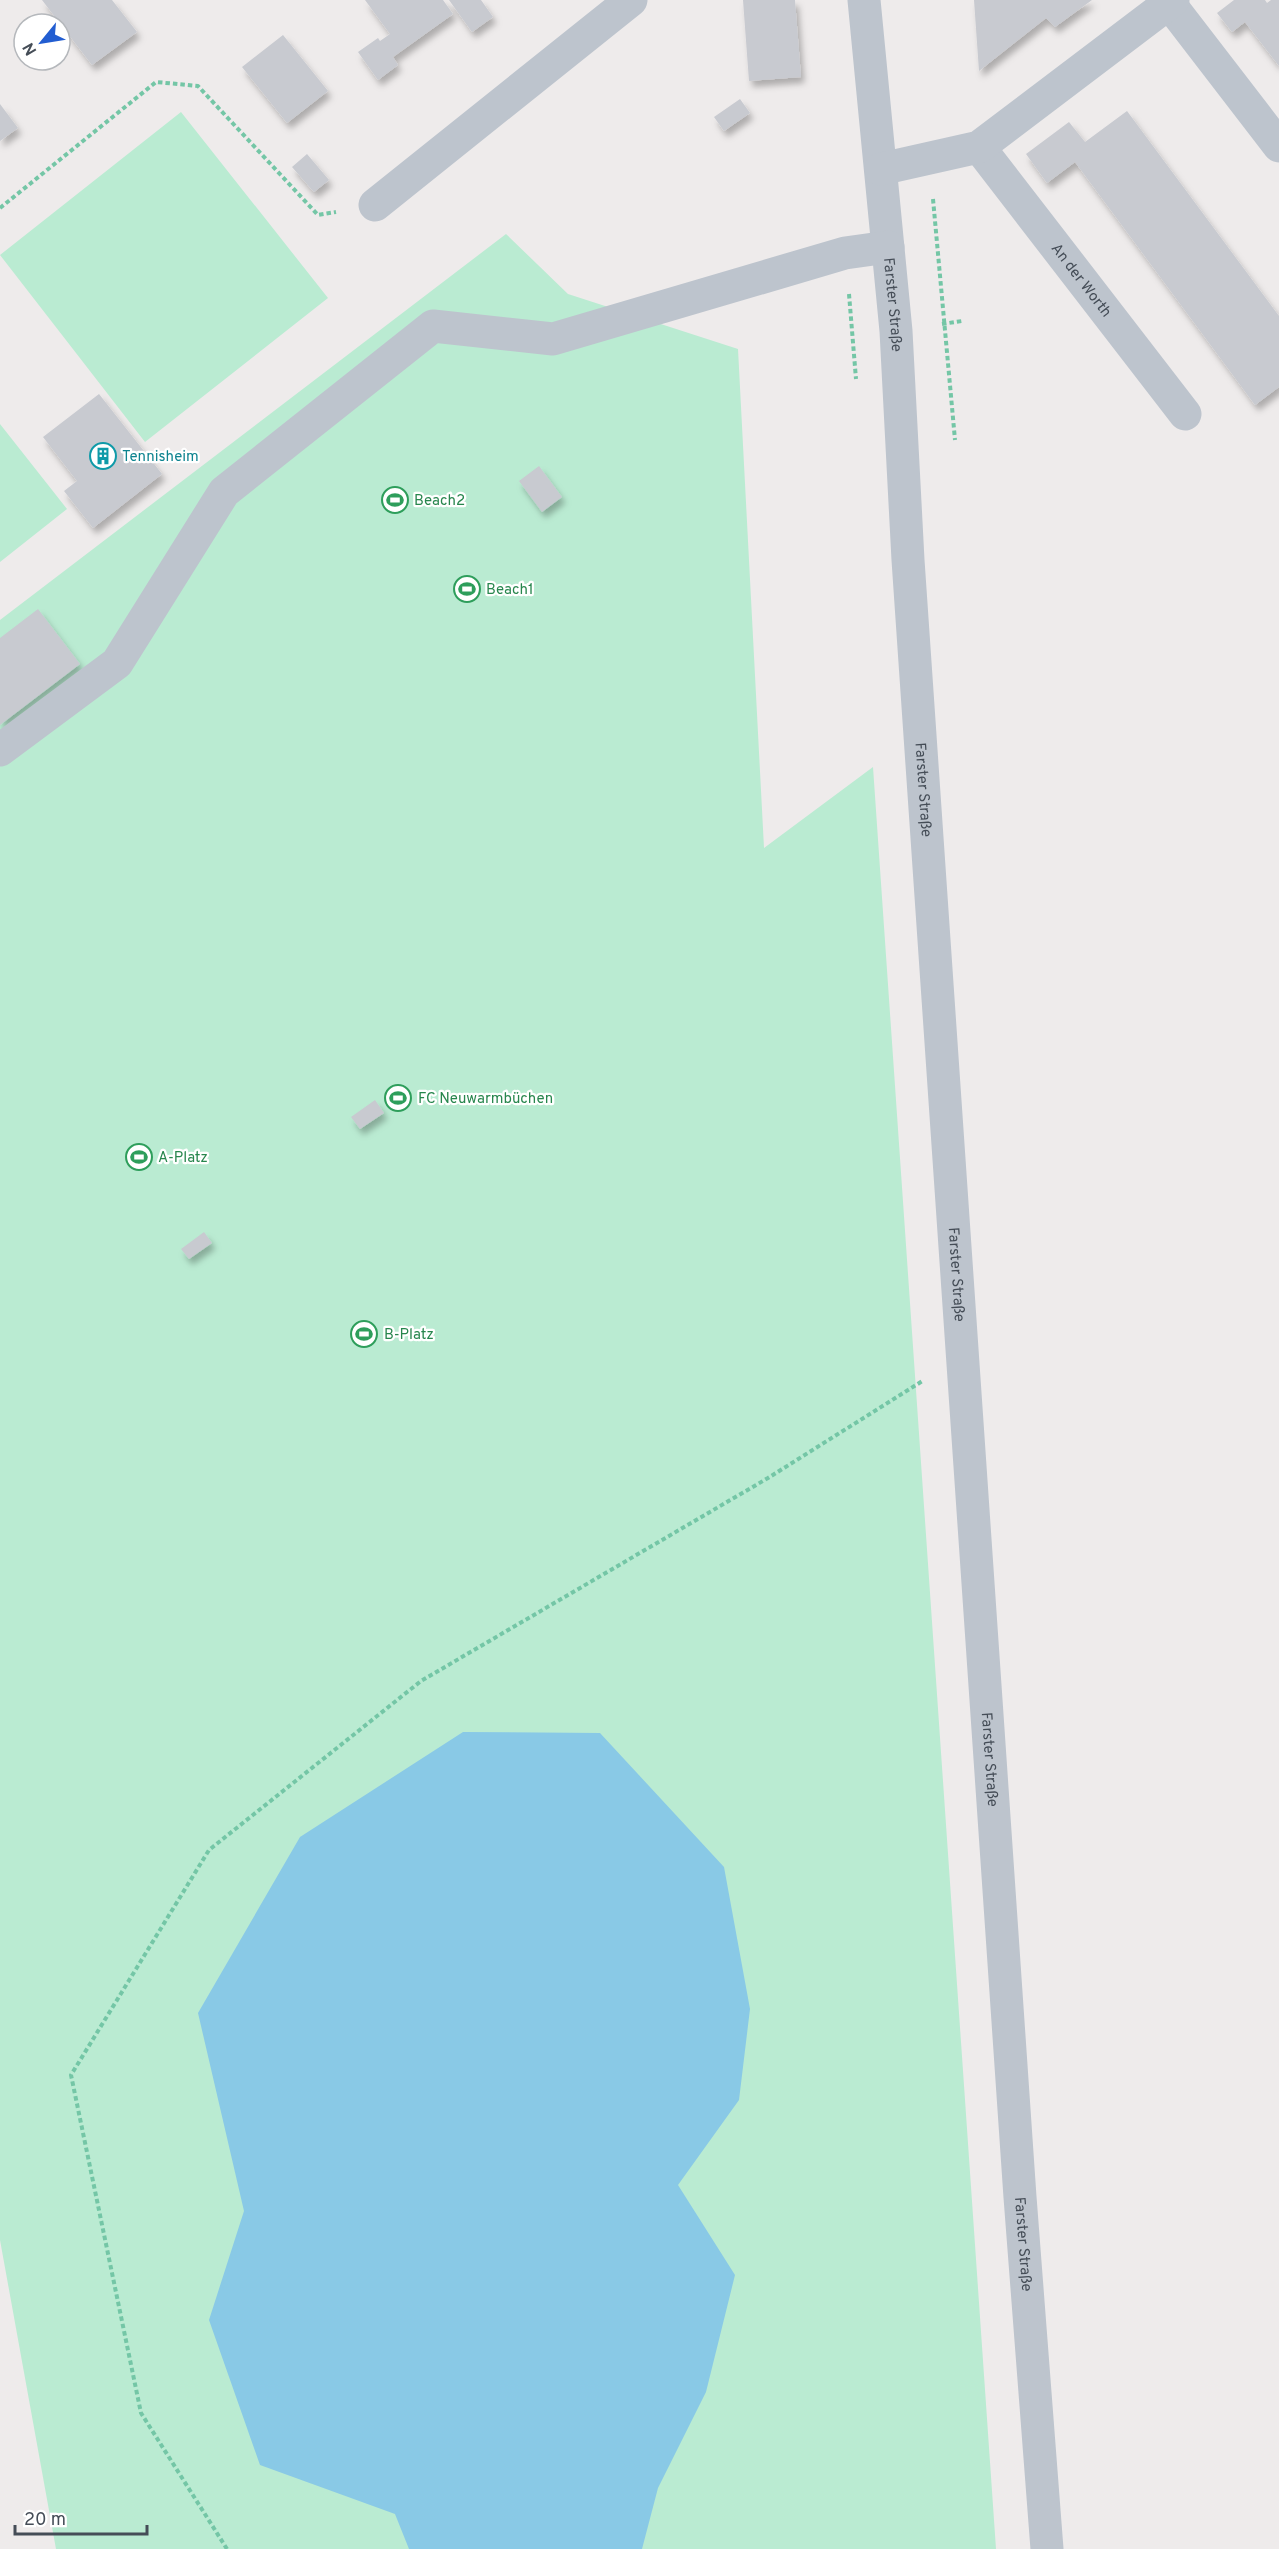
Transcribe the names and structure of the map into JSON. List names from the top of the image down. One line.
{"streets":{"street":["An der Worth","Farster Straße"]},"places":{"building":["Tennisheim"],"sports":["Beach2","Beach1","FC Neuwarmbüchen","A-Platz","B-Platz"]},"scale_bar":"20 m","north":"bottom left"}
